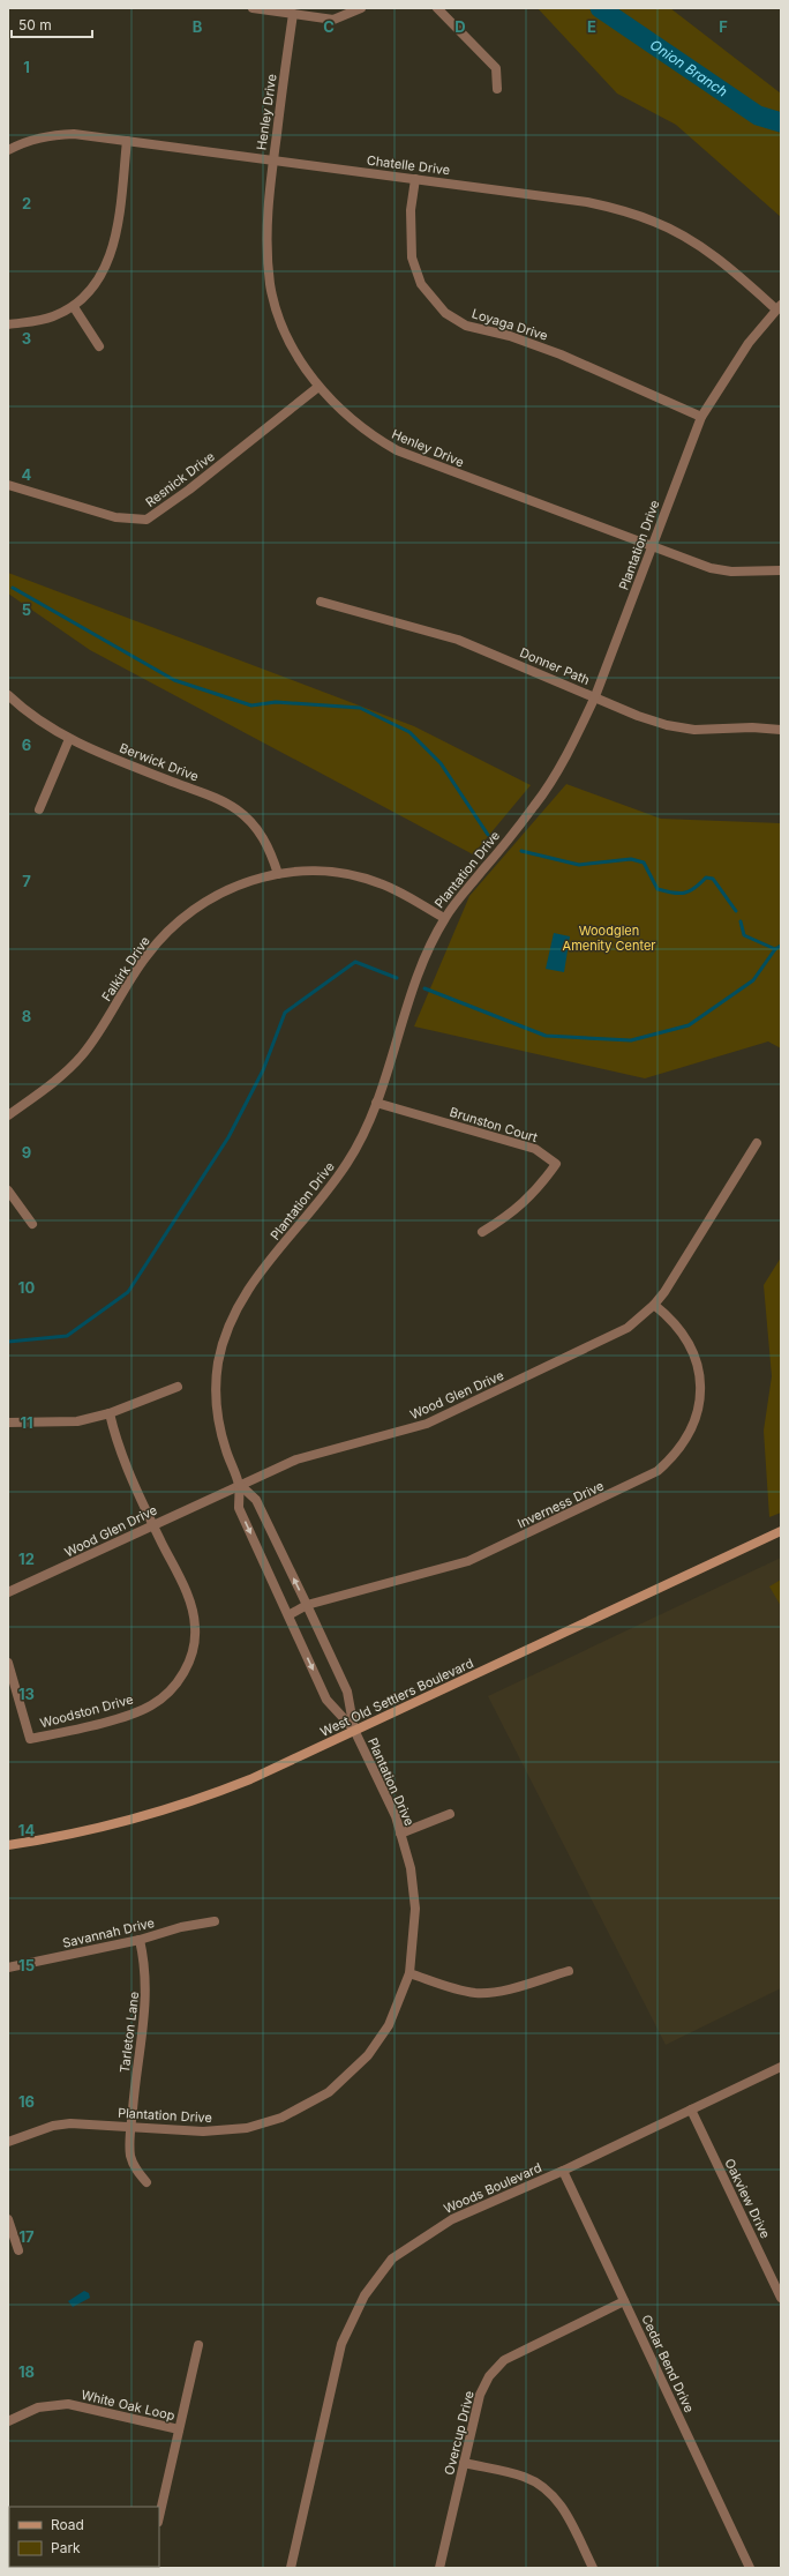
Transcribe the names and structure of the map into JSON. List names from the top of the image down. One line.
{"streets":{"main road":["West Old Settlers Boulevard"],"street":["Henley Drive","Chatelle Drive","Loyaga Drive","Resnick Drive","Plantation Drive","Donner Path","Berwick Drive","Falkirk Drive","Brunston Court","Wood Glen Drive","Inverness Drive","Woodston Drive","Savannah Drive","Tarleton Lane","Woods Boulevard","Oakview Drive","Cedar Bend Drive","White Oak Loop","Overcup Drive"]},"crossings":[["Henley Drive","Chatelle Drive"],["Henley Drive","Resnick Drive"],["Henley Drive","Plantation Drive"],["Chatelle Drive","Loyaga Drive"],["Chatelle Drive","Plantation Drive"],["Loyaga Drive","Plantation Drive"],["Plantation Drive","Donner Path"],["Plantation Drive","Falkirk Drive"],["Plantation Drive","Brunston Court"],["Plantation Drive","Wood Glen Drive"],["Plantation Drive","Inverness Drive"],["Plantation Drive","West Old Settlers Boulevard"],["Plantation Drive","Tarleton Lane"],["Berwick Drive","Falkirk Drive"],["Wood Glen Drive","Inverness Drive"],["Wood Glen Drive","Woodston Drive"],["Savannah Drive","Tarleton Lane"],["Woods Boulevard","Oakview Drive"],["Woods Boulevard","Cedar Bend Drive"],["Cedar Bend Drive","Overcup Drive"]],"water":["Onion Branch"],"parks":["Woodglen Amenity Center"],"legend":["Road","Park"],"scale_bar":"50 m","grid":{"columns":["B","C","D","E","F"],"rows":["1","2","3","4","5","6","7","8","9","10","11","12","13","14","15","16","17","18"]}}
